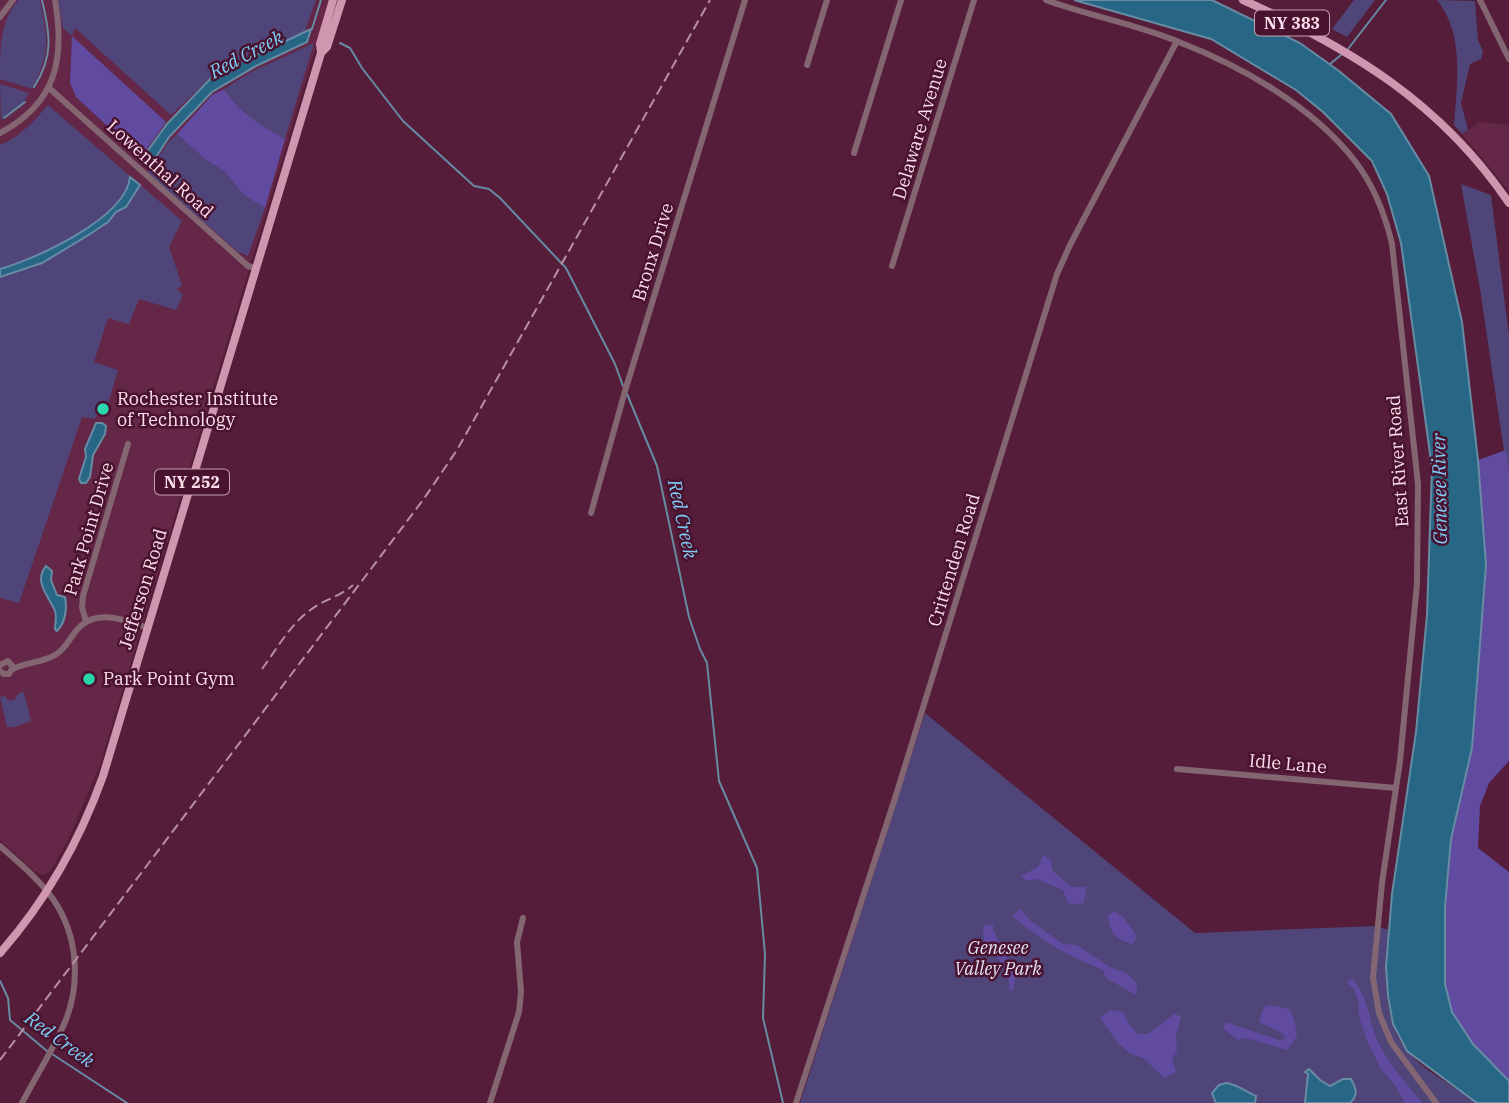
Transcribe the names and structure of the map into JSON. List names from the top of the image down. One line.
{"streets":{"main road":["NY 383","NY 252","Jefferson Road"],"street":["Delaware Avenue","Lowenthal Road","Bronx Drive","East River Road","Park Point Drive","Crittenden Road","Idle Lane"]},"crossings":[["Lowenthal Road","Jefferson Road"],["East River Road","Crittenden Road"],["East River Road","Idle Lane"],["Park Point Drive","Jefferson Road"]],"water":["Red Creek","Genesee River"],"parks":["Genesee Valley Park"],"places":["Rochester Institute of Technology","Park Point Gym"]}
